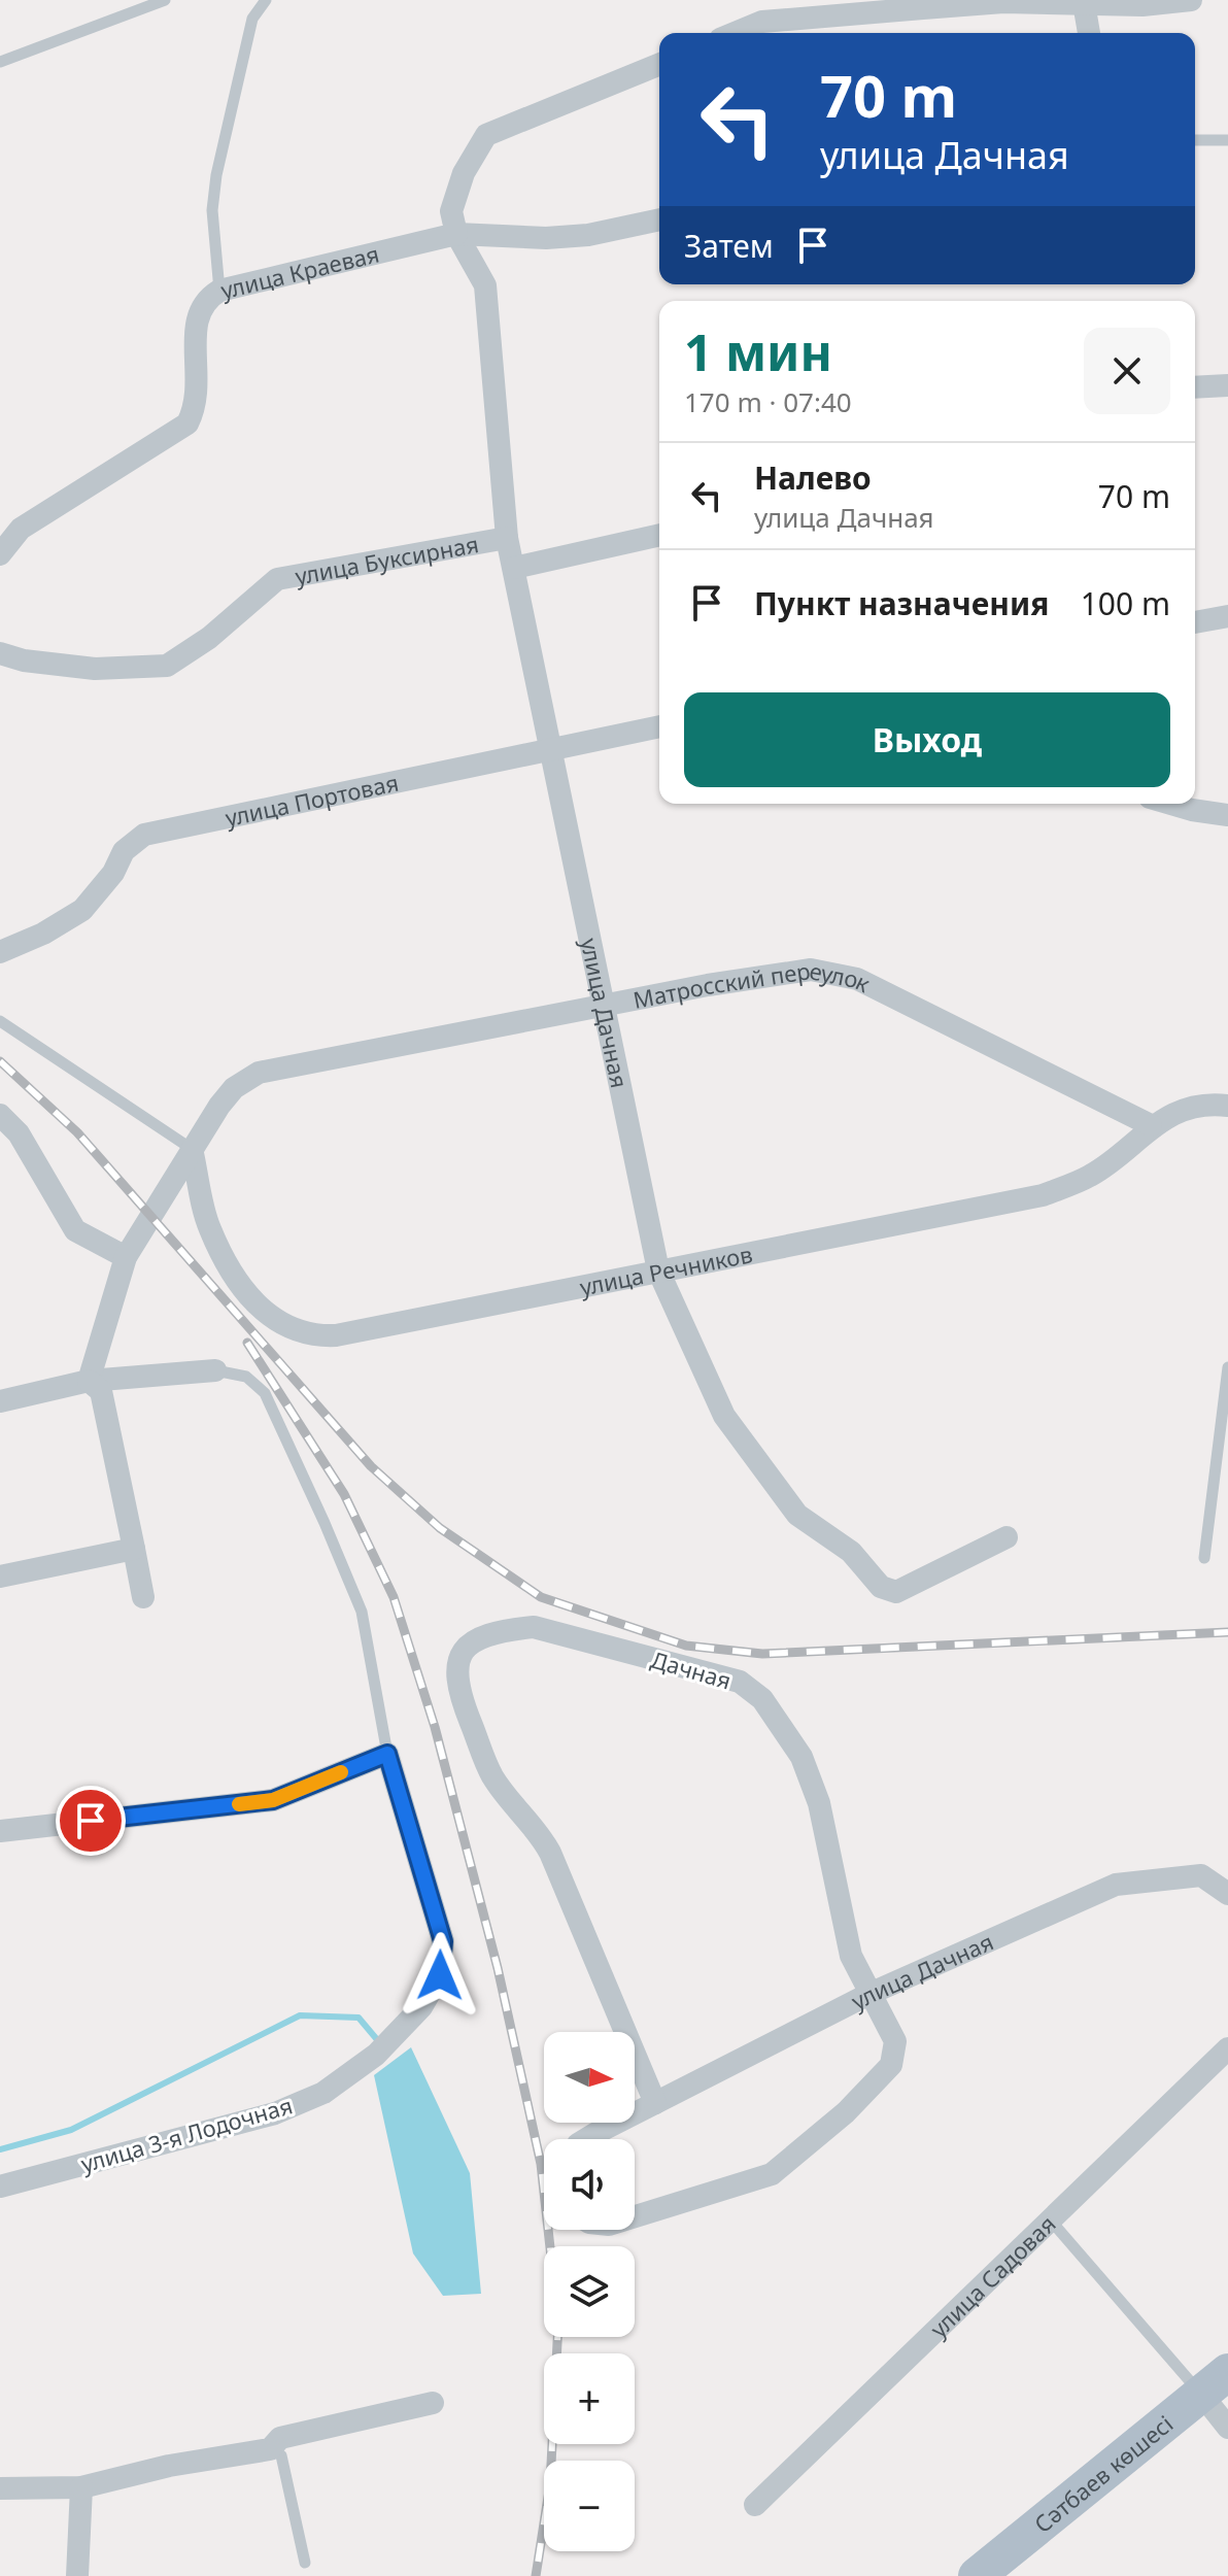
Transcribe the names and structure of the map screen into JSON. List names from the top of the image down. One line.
{"streets":{"main road":["Сәтбаев көшесі"],"street":["улица Краевая","улица Буксирная","улица Портовая","Матросский переулок","улица Дачная","улица Речников","Дачная","улица 3-я Лодочная","улица Садовая"]},"crossings":[["улица Краевая","улица Дачная"],["улица Буксирная","улица Дачная"],["улица Портовая","улица Дачная"],["Матросский переулок","улица Дачная"],["Матросский переулок","улица Речников"],["улица Дачная","улица Речников"],["улица Дачная","Дачная"]],"north":"right","page":{"turn":["70 m","улица Дачная"],"then":"Затем","heading":["1 мин","170 m · 07:40"],"list":[{"name":"Налево","note":"улица Дачная","value":"70 m"},{"name":"Пункт назначения","value":"100 m"}],"buttons":"Выход","map_buttons":["+","−"]}}
